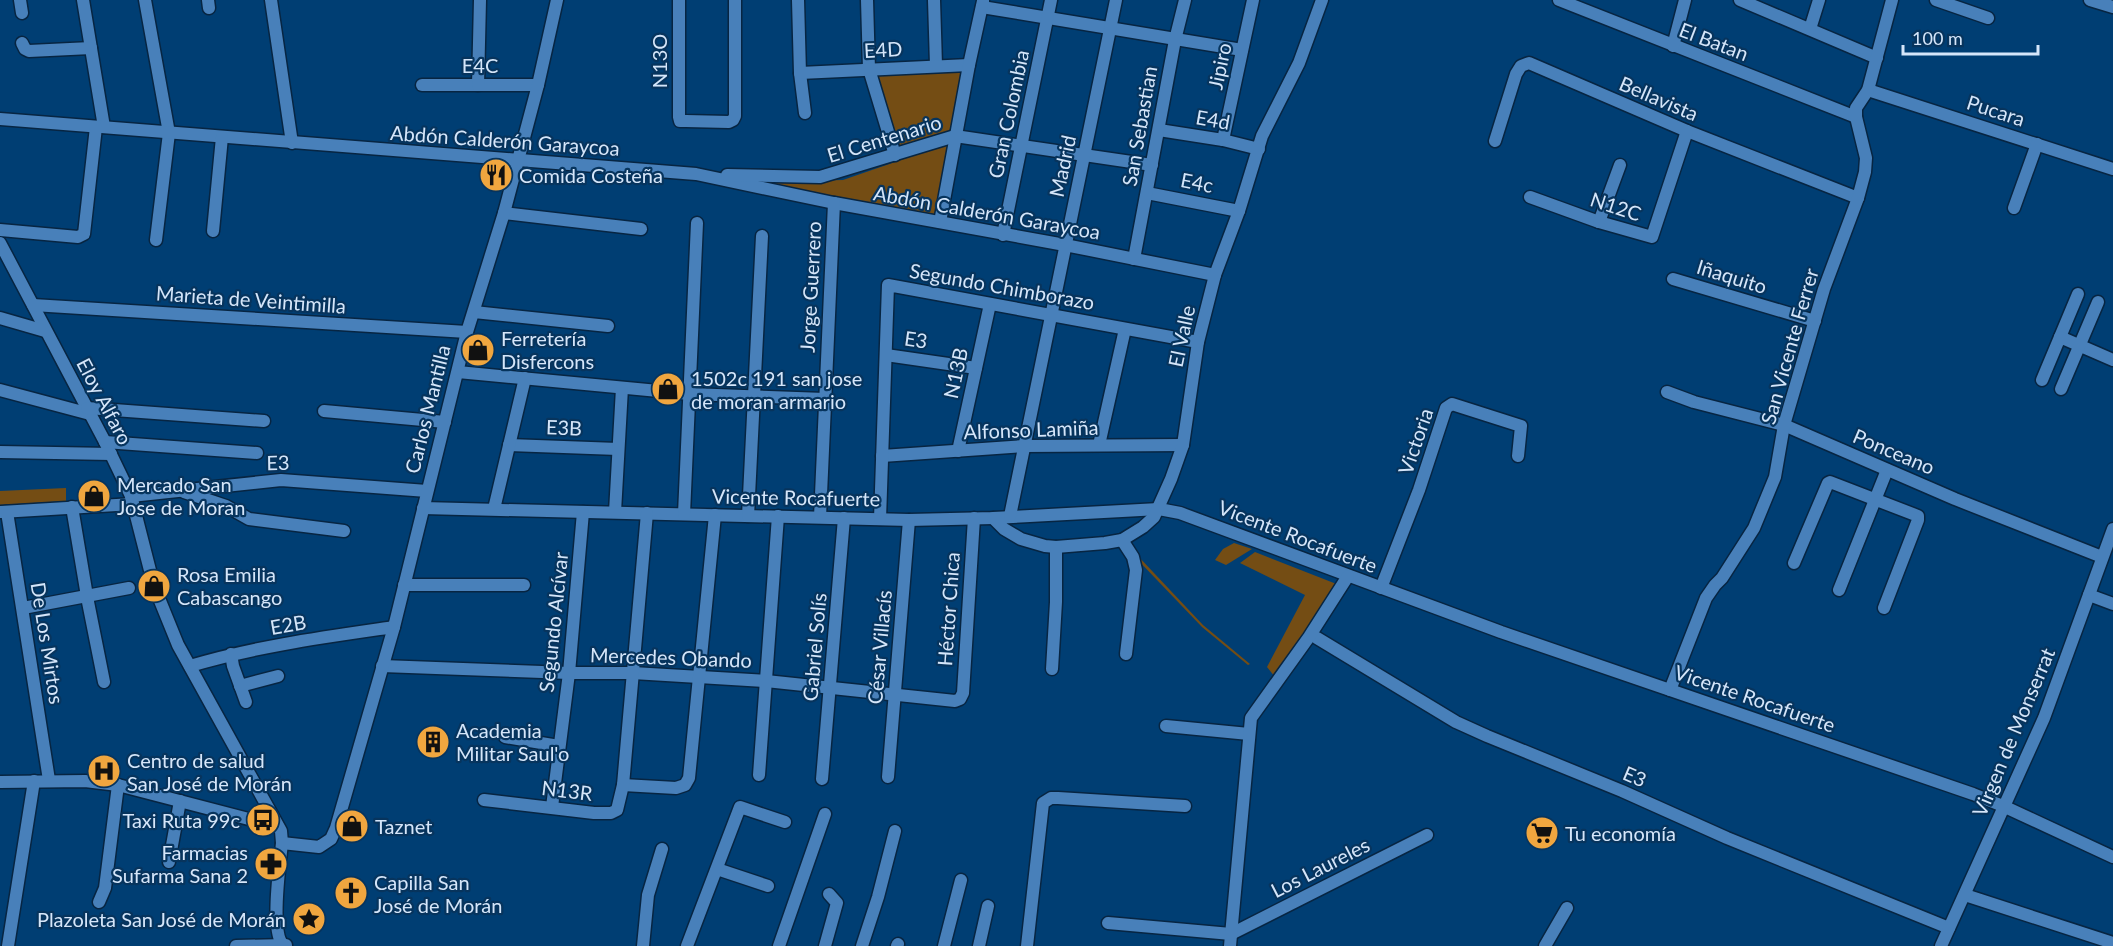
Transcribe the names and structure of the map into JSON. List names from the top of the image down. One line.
{"streets":{"street":["El Batan","E4D","N13O","E4C","Jipiro","Bellavista","Pucara","Gran Colombia","E4d","San Sebastian","El Centenario","Abdón Calderón Garaycoa","Madrid","E4c","N12C","Iñaquito","Segundo Chimborazo","Jorge Guerrero","Marieta de Veintimilla","El Valle","E3","San Vicente Ferrer","N13B","Eloy Alfaro","Carlos Mantilla","E3B","Alfonso Lamiña","Victoria","Ponceano","Vicente Rocafuerte","Héctor Chica","Segundo Alcívar","E2B","De Los Mirtos","Gabriel Solís","César Villacís","Mercedes Obando","Virgen de Monserrat","N13R","Los Laureles"]},"crossings":[["El Batan","San Vicente Ferrer"],["E4C","Carlos Mantilla"],["Jipiro","E4d"],["Bellavista","N12C"],["Bellavista","San Vicente Ferrer"],["Gran Colombia","El Centenario"],["Gran Colombia","Abdón Calderón Garaycoa"],["E4d","San Sebastian"],["E4d","El Valle"],["San Sebastian","El Centenario"],["San Sebastian","Abdón Calderón Garaycoa"],["San Sebastian","E4c"],["El Centenario","Abdón Calderón Garaycoa"],["El Centenario","Madrid"],["Abdón Calderón Garaycoa","Madrid"],["Abdón Calderón Garaycoa","Jorge Guerrero"],["Abdón Calderón Garaycoa","El Valle"],["Abdón Calderón Garaycoa","Carlos Mantilla"],["Madrid","Segundo Chimborazo"],["Madrid","Alfonso Lamiña"],["Madrid","Vicente Rocafuerte"],["E4c","El Valle"],["Iñaquito","San Vicente Ferrer"],["Segundo Chimborazo","El Valle"],["Segundo Chimborazo","E3"],["Segundo Chimborazo","N13B"],["Segundo Chimborazo","Alfonso Lamiña"],["Segundo Chimborazo","Vicente Rocafuerte"],["Jorge Guerrero","Vicente Rocafuerte"],["Marieta de Veintimilla","Eloy Alfaro"],["Marieta de Veintimilla","Carlos Mantilla"],["El Valle","Alfonso Lamiña"],["El Valle","Vicente Rocafuerte"],["E3","N13B"],["E3","Eloy Alfaro"],["E3","Carlos Mantilla"],["E3","De Los Mirtos"],["E3","Virgen de Monserrat"],["San Vicente Ferrer","Ponceano"],["San Vicente Ferrer","Vicente Rocafuerte"],["N13B","Alfonso Lamiña"],["Eloy Alfaro","Carlos Mantilla"],["Eloy Alfaro","E2B"],["Carlos Mantilla","Vicente Rocafuerte"],["Carlos Mantilla","E2B"],["Carlos Mantilla","Mercedes Obando"],["Victoria","Vicente Rocafuerte"],["Ponceano","Virgen de Monserrat"],["Vicente Rocafuerte","Héctor Chica"],["Vicente Rocafuerte","Segundo Alcívar"],["Vicente Rocafuerte","Gabriel Solís"],["Vicente Rocafuerte","César Villacís"],["Vicente Rocafuerte","Virgen de Monserrat"],["Héctor Chica","Mercedes Obando"],["Segundo Alcívar","Mercedes Obando"],["Segundo Alcívar","N13R"],["Gabriel Solís","Mercedes Obando"],["César Villacís","Mercedes Obando"]],"places":{"restaurant":["Comida Costeña"],"shop":["Ferretería Disfercons","1502c 191 san jose de moran armario","Mercado San Jose de Moran","Rosa Emilia Cabascango","Taznet"],"building":["Academia Militar Saul'o"],"hospital":["Centro de salud San José de Morán"],"bus stop":["Taxi Ruta 99c"],"supermarket":["Tu economía"],"pharmacy":["Farmacias Sufarma Sana 2"],"church":["Capilla San José de Morán"],"place":["Plazoleta San José de Morán"]},"scale_bar":"100 m"}
